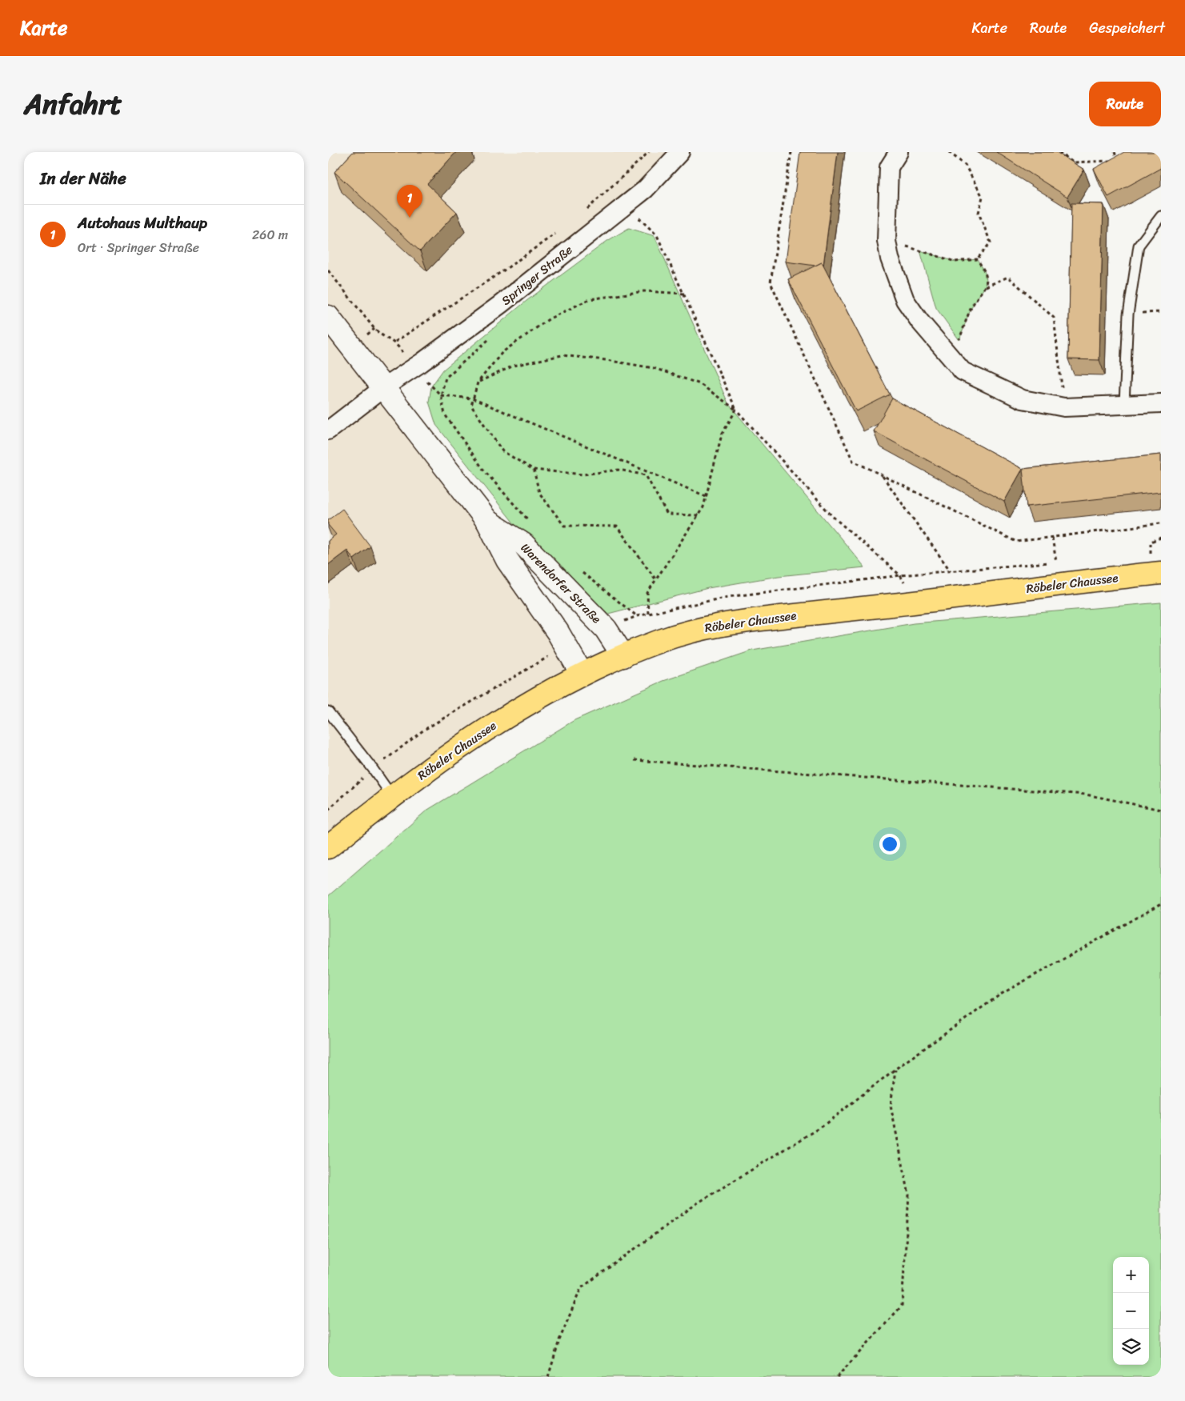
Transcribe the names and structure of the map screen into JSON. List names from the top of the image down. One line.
{"streets":{"main road":["Warendorfer Straße","Röbeler Chaussee"],"street":["Springer Straße"]},"crossings":[["Springer Straße","Warendorfer Straße"],["Warendorfer Straße","Röbeler Chaussee"]],"page":{"header":"Karte","nav":["Karte","Route","Gespeichert"],"title":"Anfahrt","buttons":"Route","heading":"In der Nähe","pins":"1","list":[{"mark":"1","name":"Autohaus Multhaup","note":"Ort · Springer Straße","value":"260 m"}],"map_buttons":["+","−"]}}
